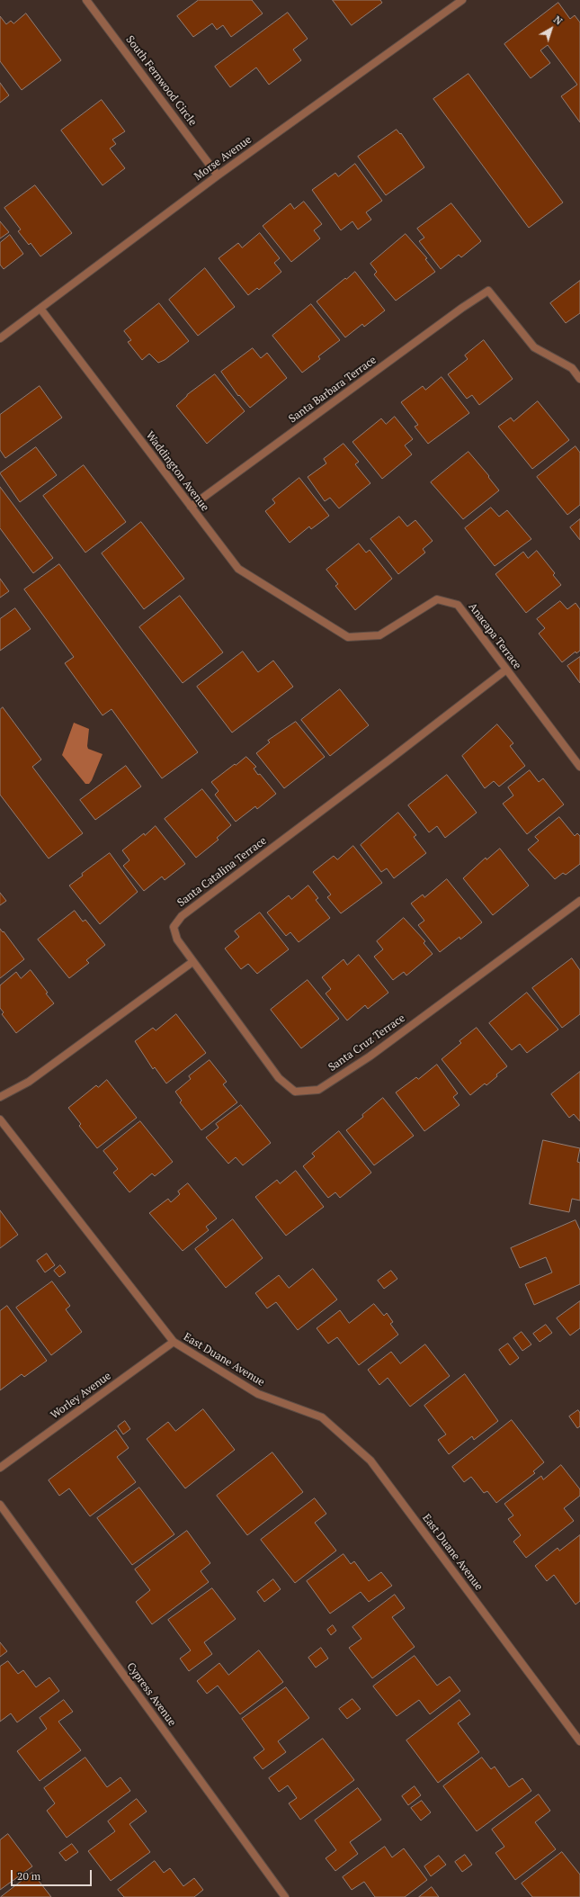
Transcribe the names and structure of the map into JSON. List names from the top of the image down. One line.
{"streets":{"street":["South Fernwood Circle","Morse Avenue","Santa Barbara Terrace","Waddington Avenue","Anacapa Terrace","Santa Catalina Terrace","Santa Cruz Terrace","East Duane Avenue","Worley Avenue","Cypress Avenue"]},"crossings":[["South Fernwood Circle","Morse Avenue"],["Morse Avenue","Waddington Avenue"],["Santa Barbara Terrace","Waddington Avenue"],["Waddington Avenue","Anacapa Terrace"],["Anacapa Terrace","Santa Catalina Terrace"],["Santa Catalina Terrace","Santa Cruz Terrace"],["East Duane Avenue","Worley Avenue"]],"scale_bar":"20 m","north":"top right"}
